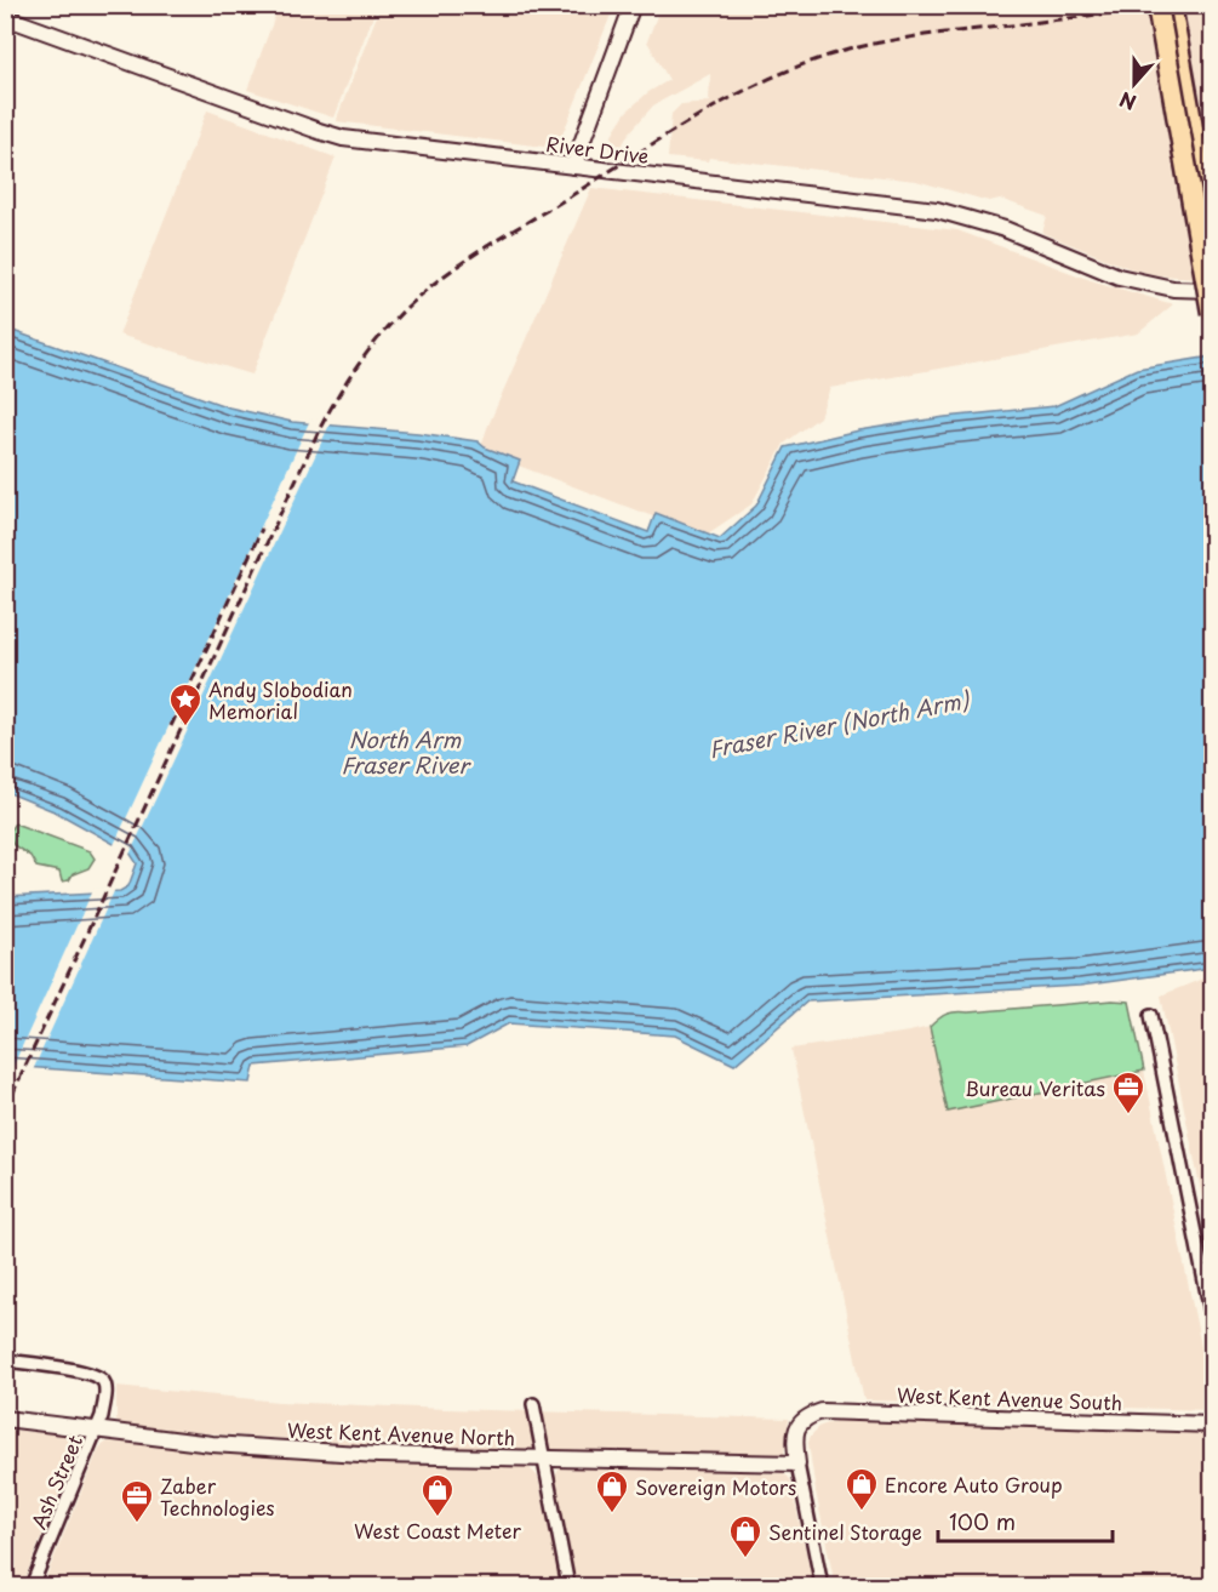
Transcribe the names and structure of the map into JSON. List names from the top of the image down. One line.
{"streets":{"street":["River Drive","West Kent Avenue South","West Kent Avenue North","Ash Street"]},"crossings":[["West Kent Avenue South","West Kent Avenue North"],["West Kent Avenue North","Ash Street"]],"water":["Fraser River (North Arm)","North Arm Fraser River"],"places":{"place":["Andy Slobodian Memorial"],"office":["Bureau Veritas","Zaber Technologies"],"shop":["Encore Auto Group","Sovereign Motors","West Coast Meter","Sentinel Storage"]},"scale_bar":"100 m","north":"bottom"}
